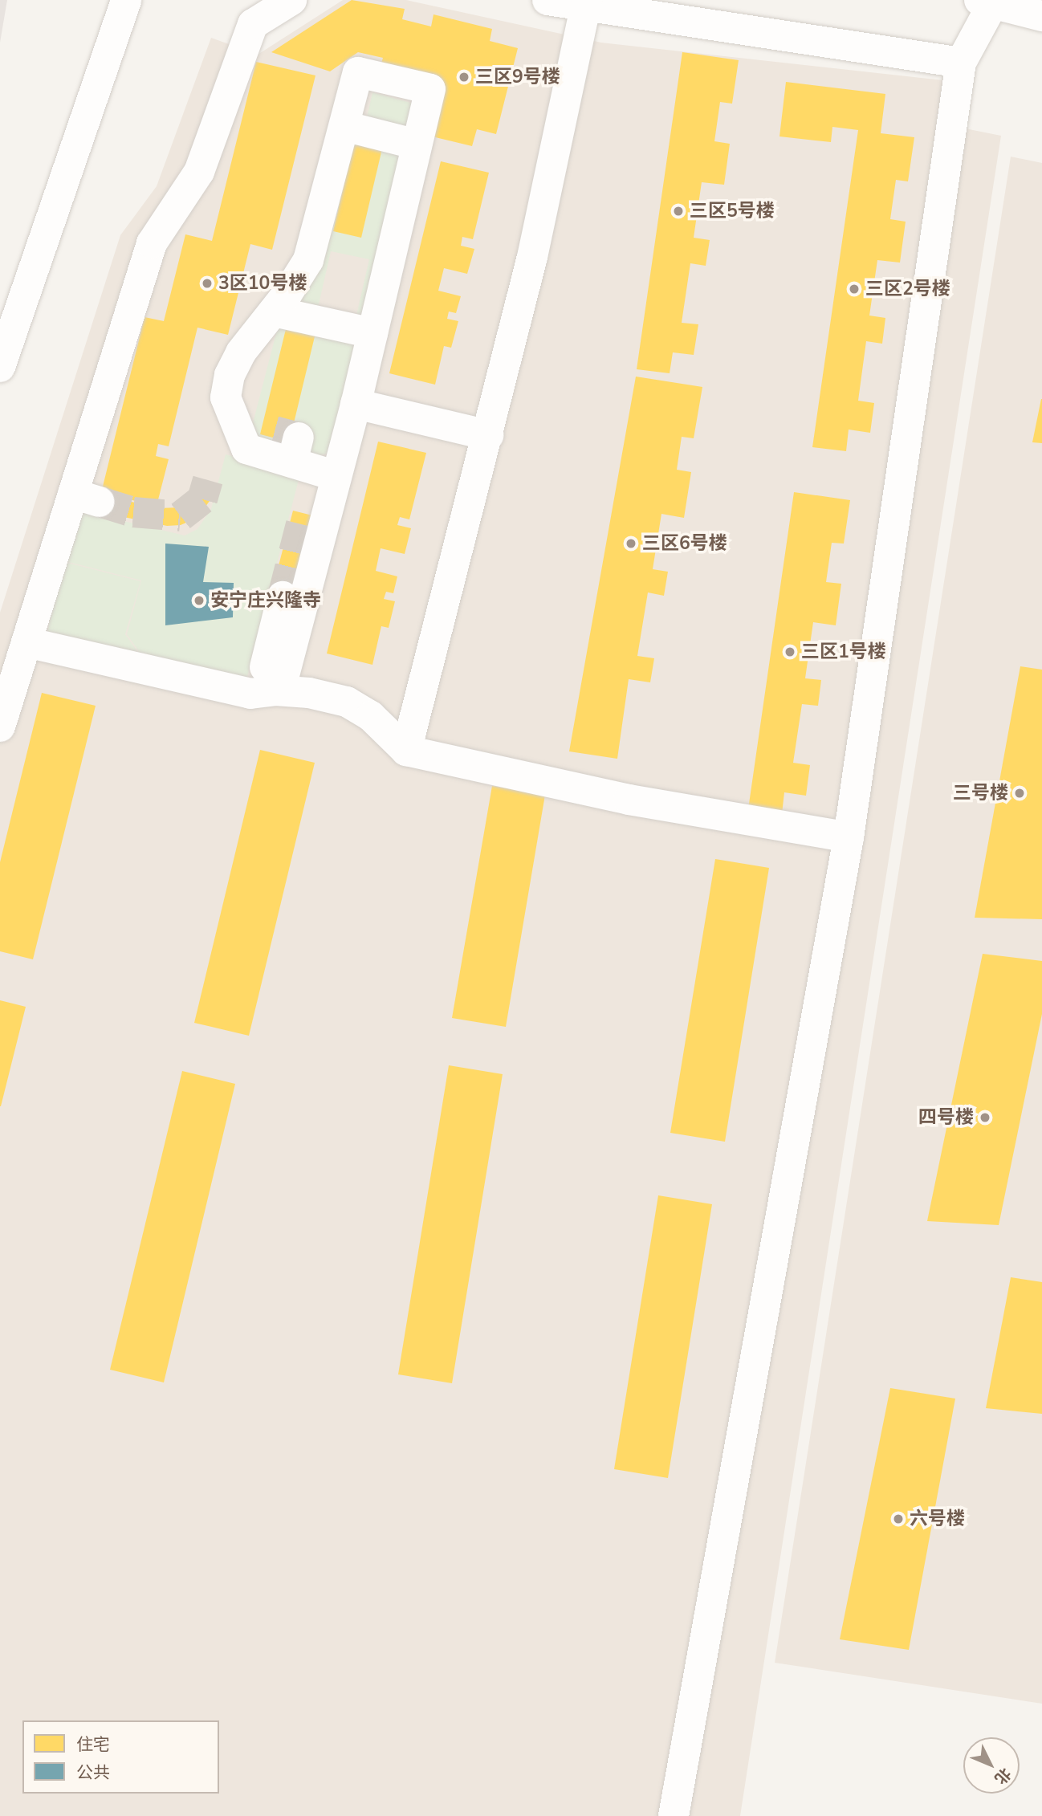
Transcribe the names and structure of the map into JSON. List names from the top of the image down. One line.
{"places":["三区9号楼","三区5号楼","3区10号楼","三区2号楼","三区6号楼","安宁庄兴隆寺","三区1号楼","三号楼","四号楼","六号楼"],"legend":["住宅","公共"],"north":"bottom right"}
